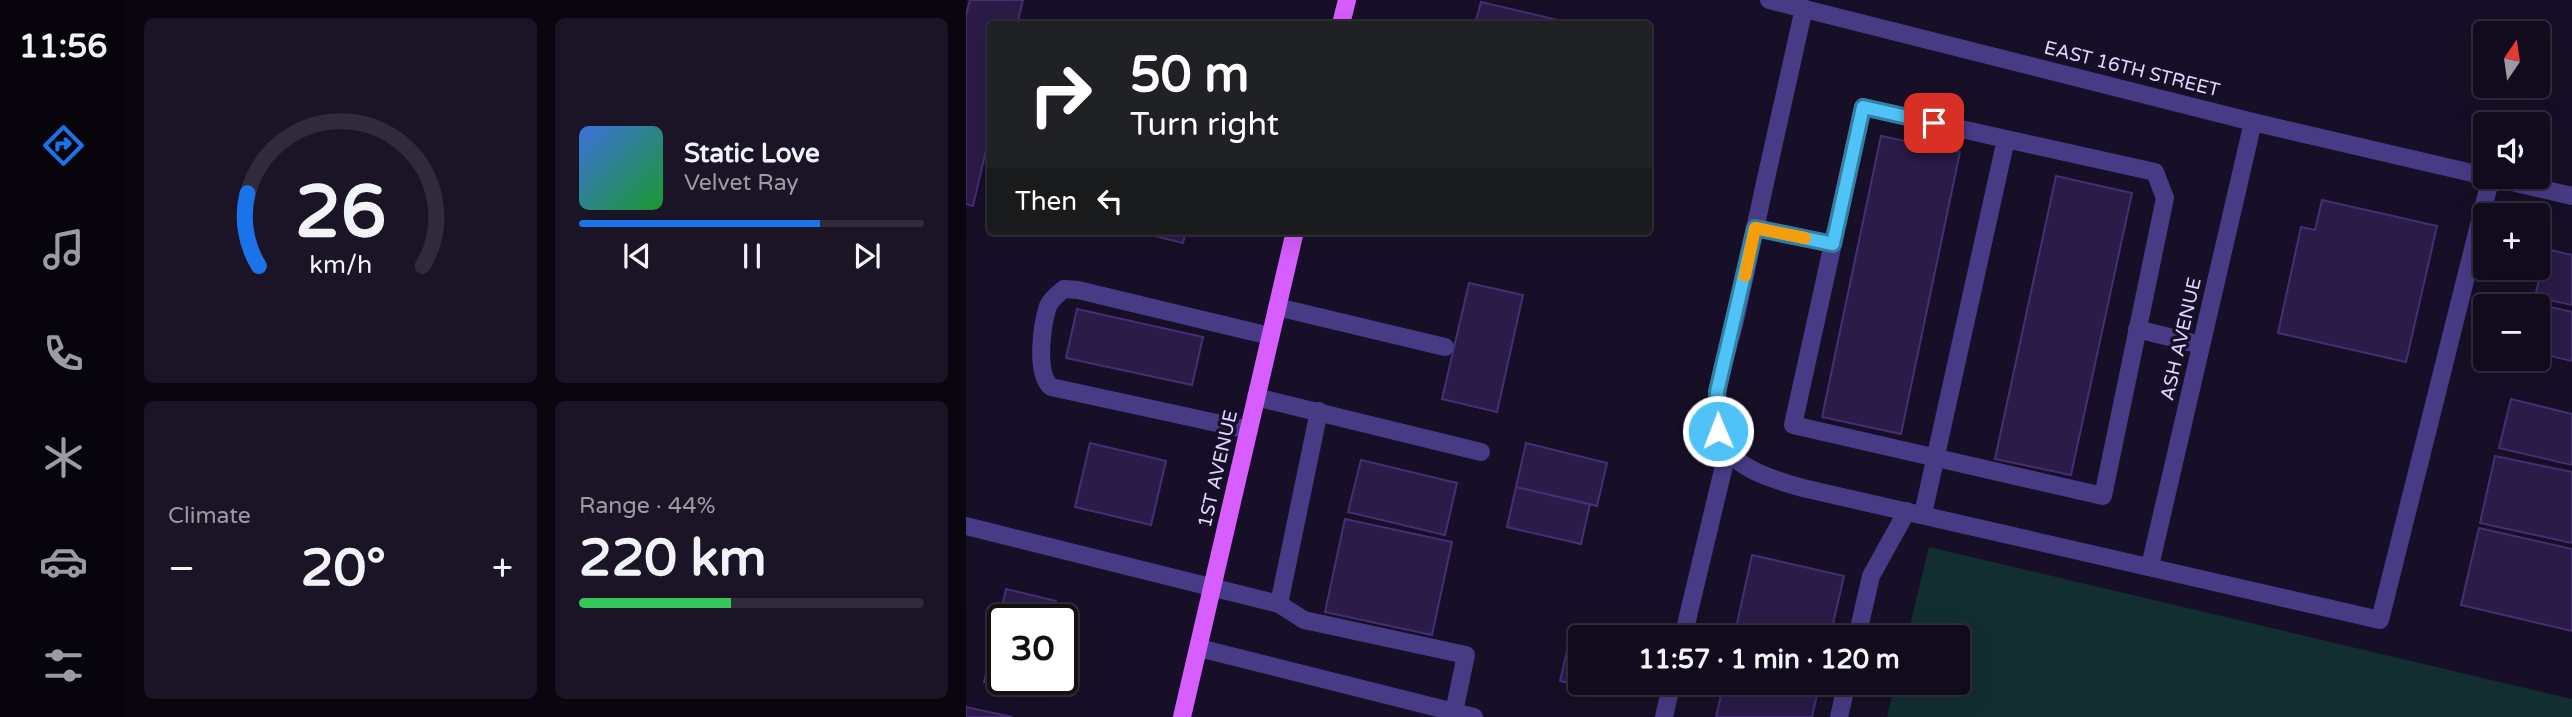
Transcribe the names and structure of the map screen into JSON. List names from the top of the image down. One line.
{"streets":{"main road":["1ST AVENUE"],"street":["EAST 16TH STREET","ASH AVENUE"]},"crossings":[["EAST 16TH STREET","ASH AVENUE"]],"north":"top","page":{"tabs":"11:56","map_buttons":["+","−"],"turn":["50 m","Turn right"],"song":["Static Love","Velvet Ray"],"then":"Then","tile":["Climate",["Range · 44%","220 km"]],"heat":["−","20°","+"],"limit":"30","trip":"11:57 · 1 min · 120 m","gauge":["26","km/h"]}}
